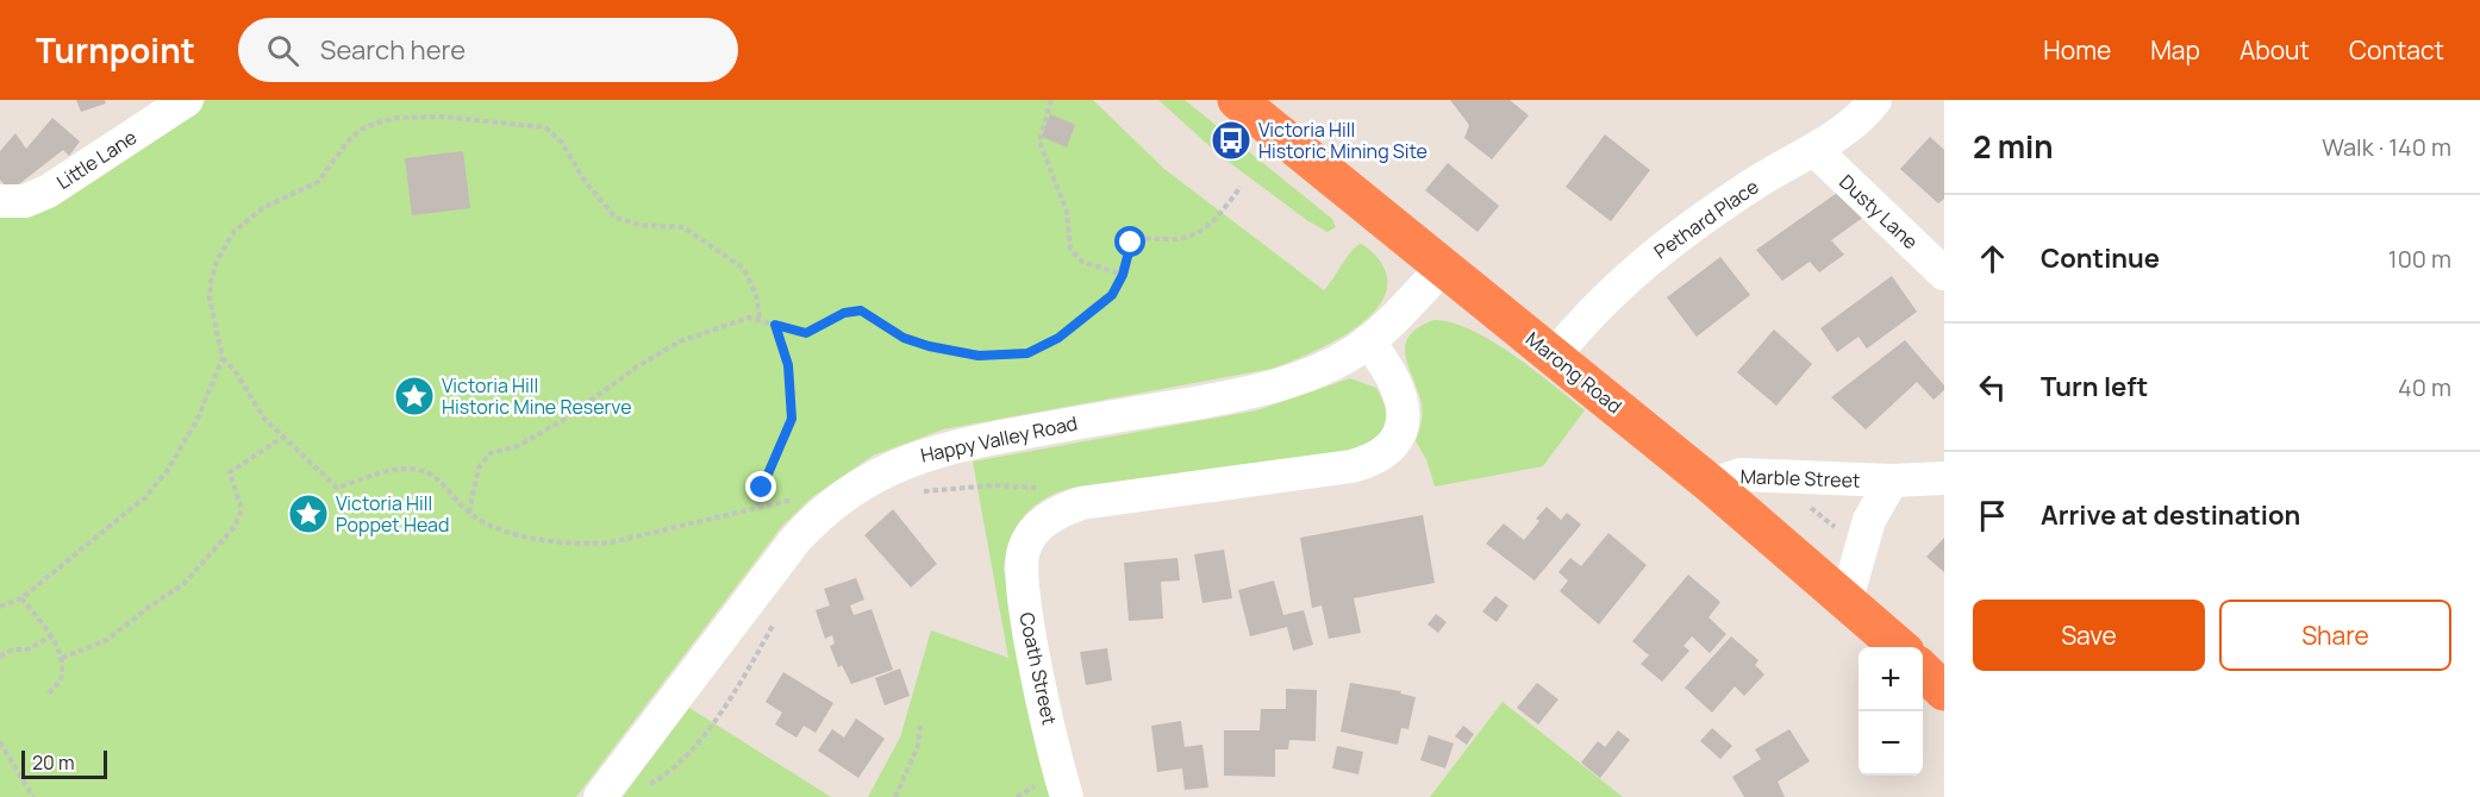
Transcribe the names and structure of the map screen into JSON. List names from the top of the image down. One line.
{"streets":{"highway":["Marong Road"],"street":["Little Lane","Dusty Lane","Pethard Place","Happy Valley Road","Marble Street","Coath Street"]},"crossings":[["Dusty Lane","Pethard Place"],["Pethard Place","Marong Road"],["Marong Road","Happy Valley Road"],["Marong Road","Marble Street"],["Happy Valley Road","Coath Street"]],"places":{"bus stop":["Victoria Hill Historic Mining Site"],"place":["Victoria Hill Historic Mine Reserve","Victoria Hill Poppet Head"]},"scale_bar":"20 m","page":{"header":"Turnpoint","search":"Search here","nav":["Home","Map","About","Contact"],"heading":["2 min","Walk · 140 m"],"list":[["Continue","100 m"],["Turn left","40 m"],"Arrive at destination"],"buttons":["Save","Share"],"map_buttons":["+","−"],"scale":"20 m"}}
